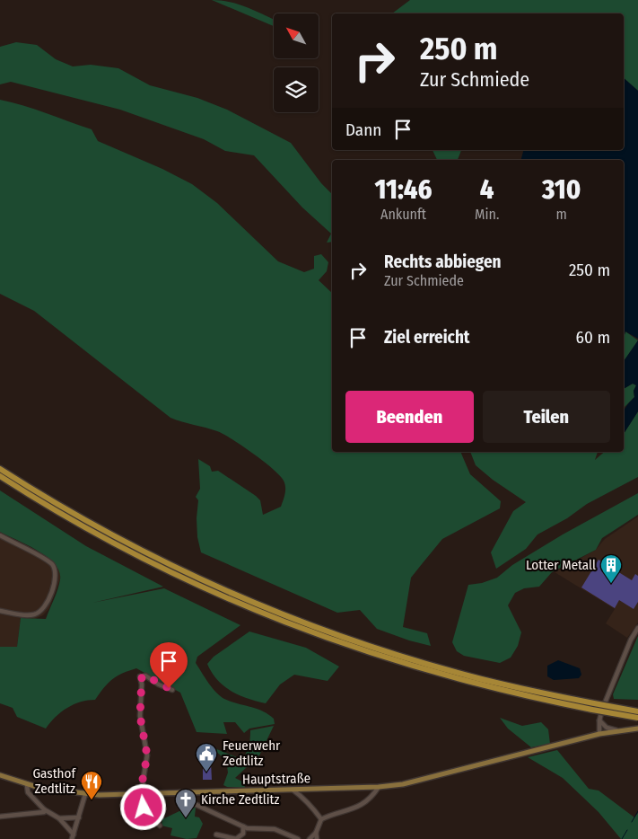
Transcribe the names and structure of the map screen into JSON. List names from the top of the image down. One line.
{"streets":{"main road":["Hauptstraße"]},"places":{"building":["Lotter Metall"],"public building":["Feuerwehr Zedtlitz"],"restaurant":["Gasthof Zedtlitz"],"church":["Kirche Zedtlitz"]},"north":"top left","page":{"turn":["250 m","Zur Schmiede"],"then":"Dann","eta":["11:46","Ankunft","4","Min.","310","m"],"list":[{"name":"Rechts abbiegen","note":"Zur Schmiede","value":"250 m"},{"name":"Ziel erreicht","value":"60 m"}],"buttons":["Beenden","Teilen"]}}
